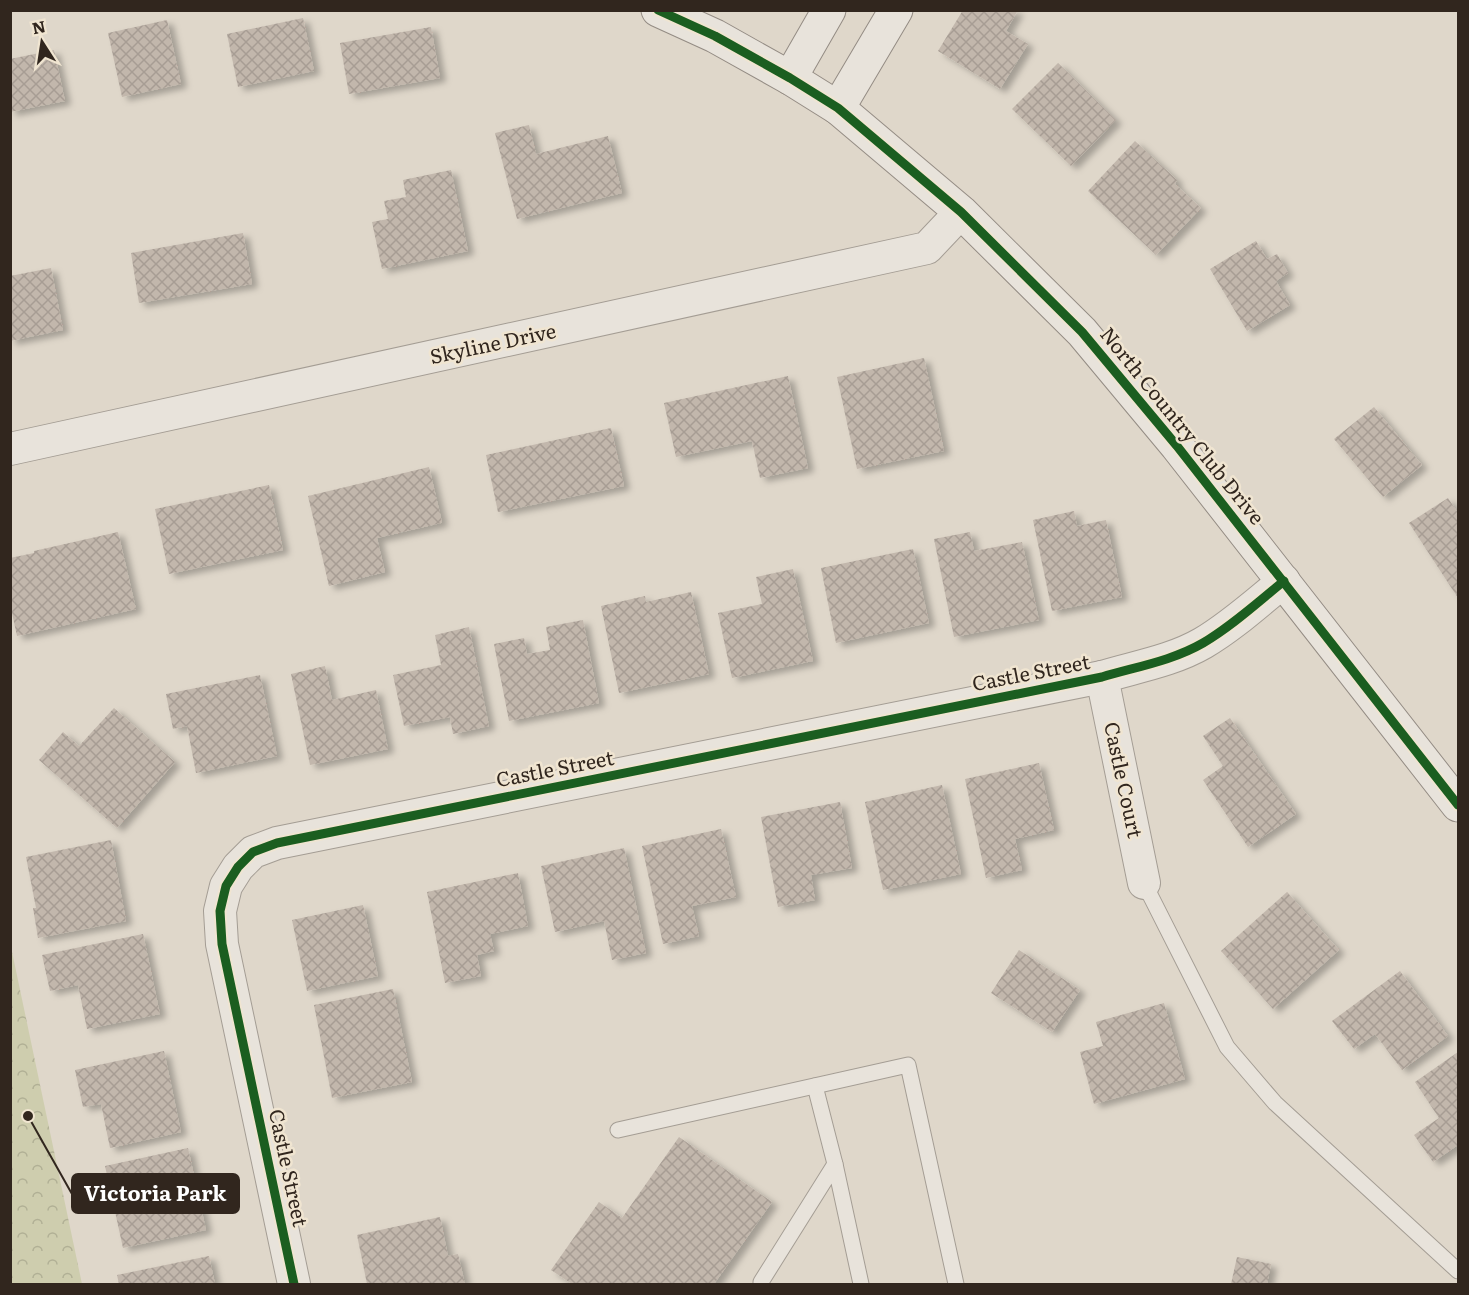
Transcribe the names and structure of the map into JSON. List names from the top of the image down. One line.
{"streets":{"street":["Skyline Drive","North Country Club Drive","Castle Street","Castle Court"]},"crossings":[["Skyline Drive","North Country Club Drive"],["North Country Club Drive","Castle Street"],["Castle Street","Castle Court"]],"places":["Victoria Park"],"north":"top"}
